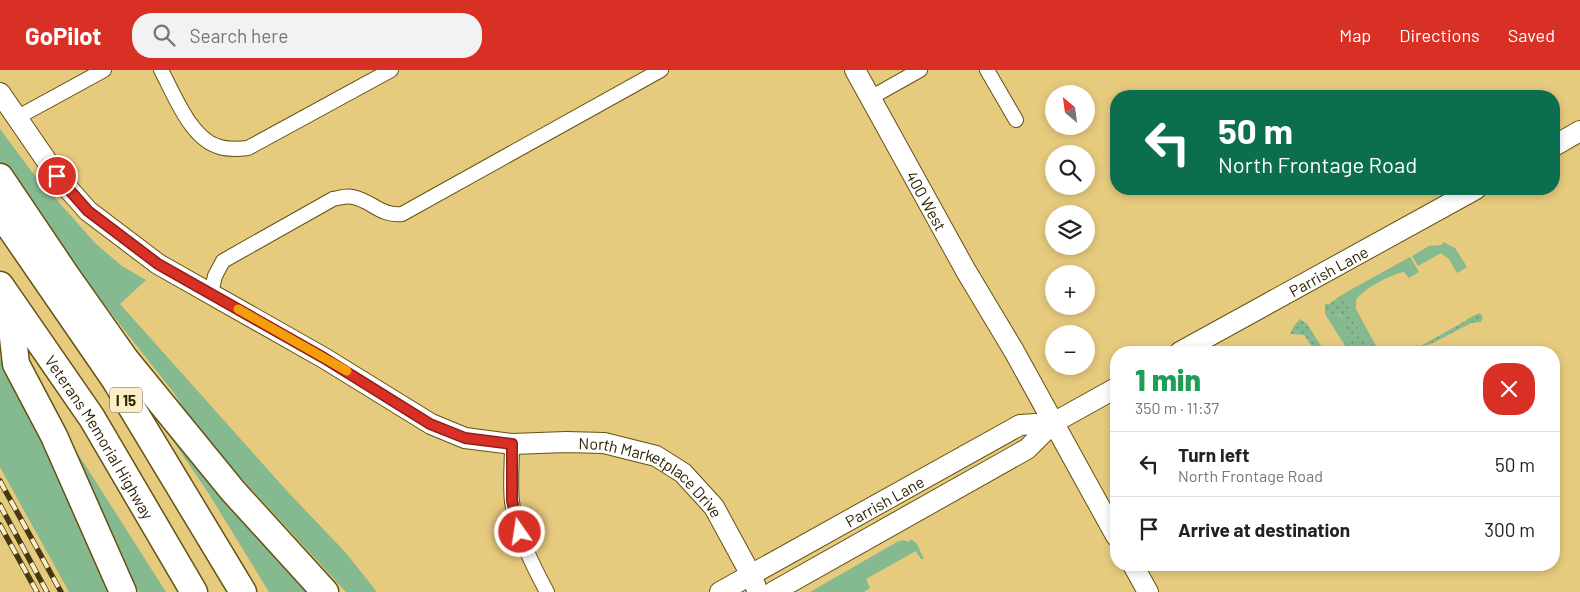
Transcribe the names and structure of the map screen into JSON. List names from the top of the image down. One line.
{"streets":{"highway":["I 15","Veterans Memorial Highway"],"street":["400 West","Parrish Lane","North Marketplace Drive"]},"crossings":[["400 West","Parrish Lane"],["Parrish Lane","North Marketplace Drive"]],"north":"top left","page":{"header":"GoPilot","search":"Search here","nav":["Map","Directions","Saved"],"map_buttons":["+","−"],"turn":["50 m","North Frontage Road"],"heading":["1 min","350 m · 11:37"],"list":[{"name":"Turn left","note":"North Frontage Road","value":"50 m"},{"name":"Arrive at destination","value":"300 m"}]}}
